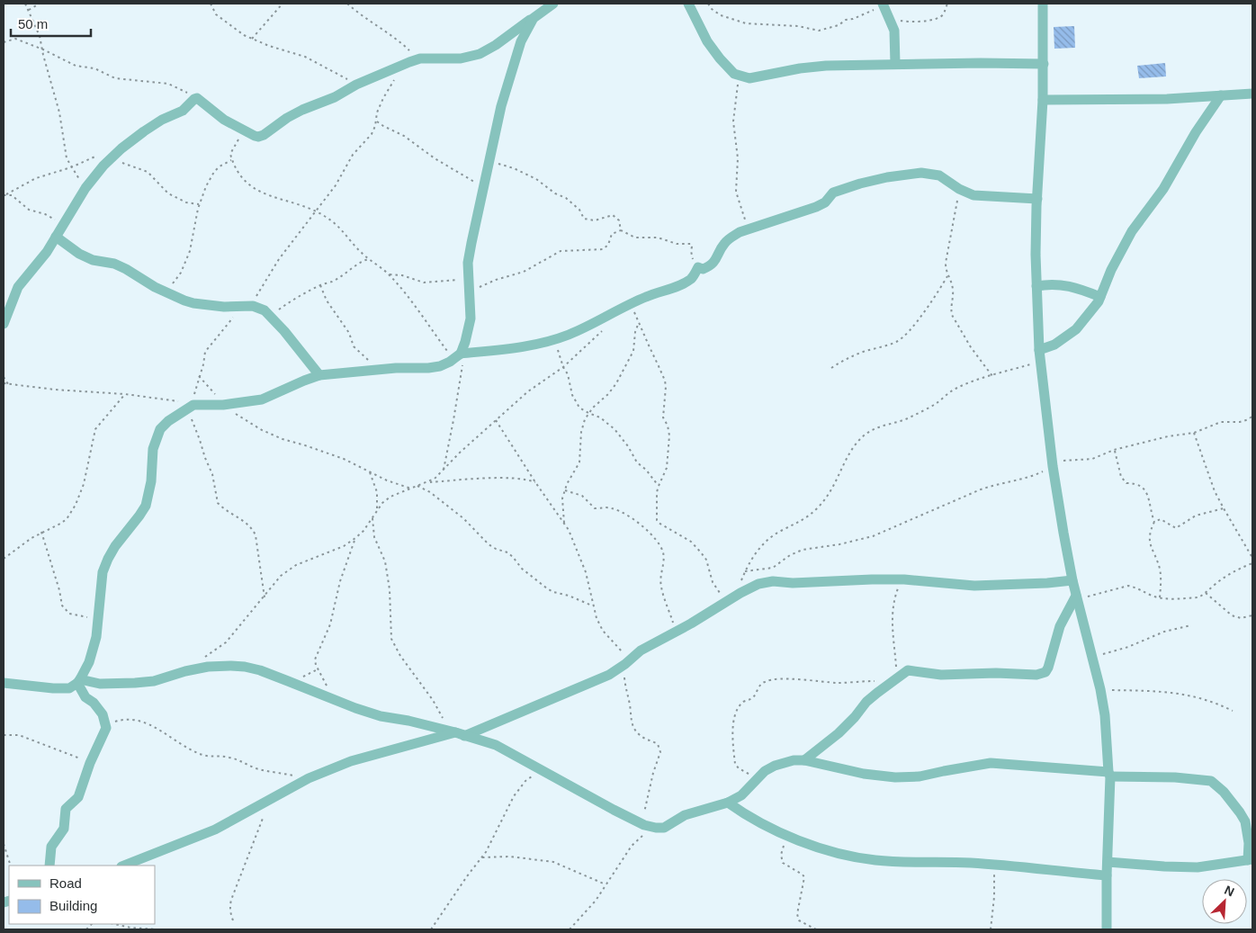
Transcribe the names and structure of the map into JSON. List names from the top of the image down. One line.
{"legend":["Road","Building"],"scale_bar":"50 m","north":"top right"}
